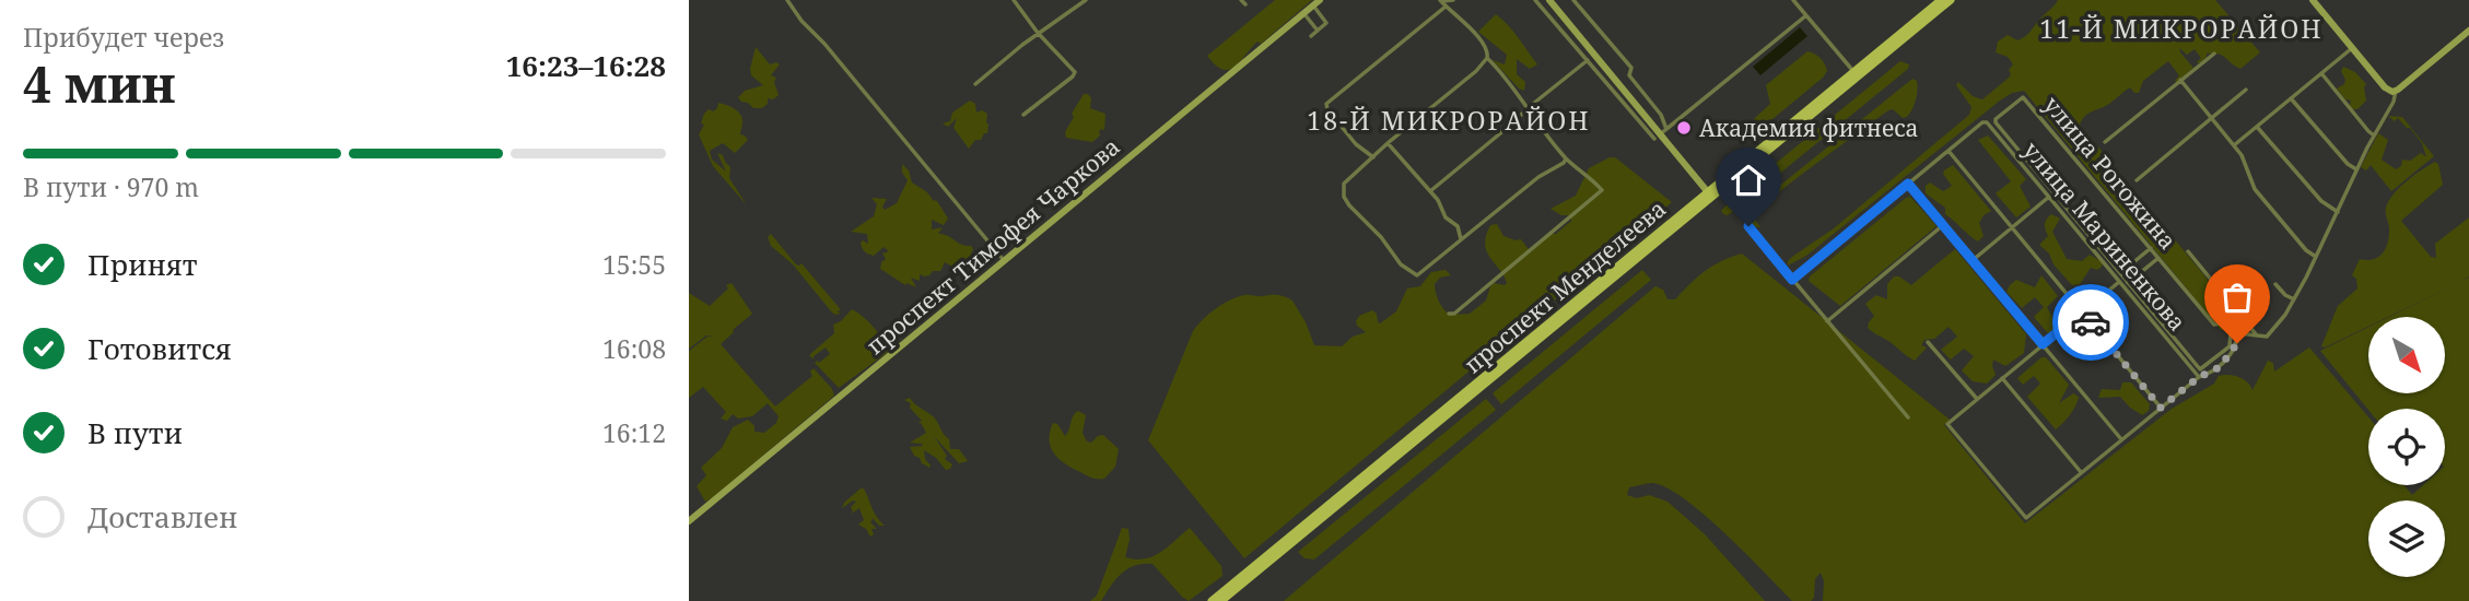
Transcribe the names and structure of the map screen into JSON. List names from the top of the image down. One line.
{"streets":{"main road":["проспект Тимофея Чаркова","проспект Менделеева"],"street":["улица Рогожина","улица Мариненкова"]},"districts":["11-Й МИКРОРАЙОН","18-Й МИКРОРАЙОН"],"places":["Академия фитнеса"],"north":"bottom right","page":{"heading":["4 мин","Прибудет через","16:23–16:28"],"bar":"В пути · 970 m","list":[["Принят","15:55"],["Готовится","16:08"],["В пути","16:12"],"Доставлен"]}}
